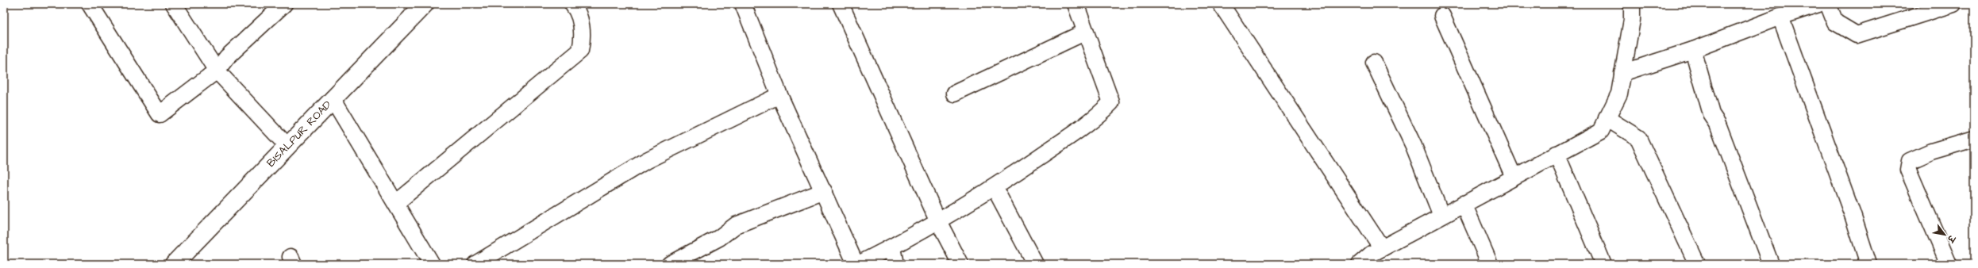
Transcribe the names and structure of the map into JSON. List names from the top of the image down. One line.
{"streets":{"main road":["BISALPUR ROAD"]},"north":"bottom right"}
